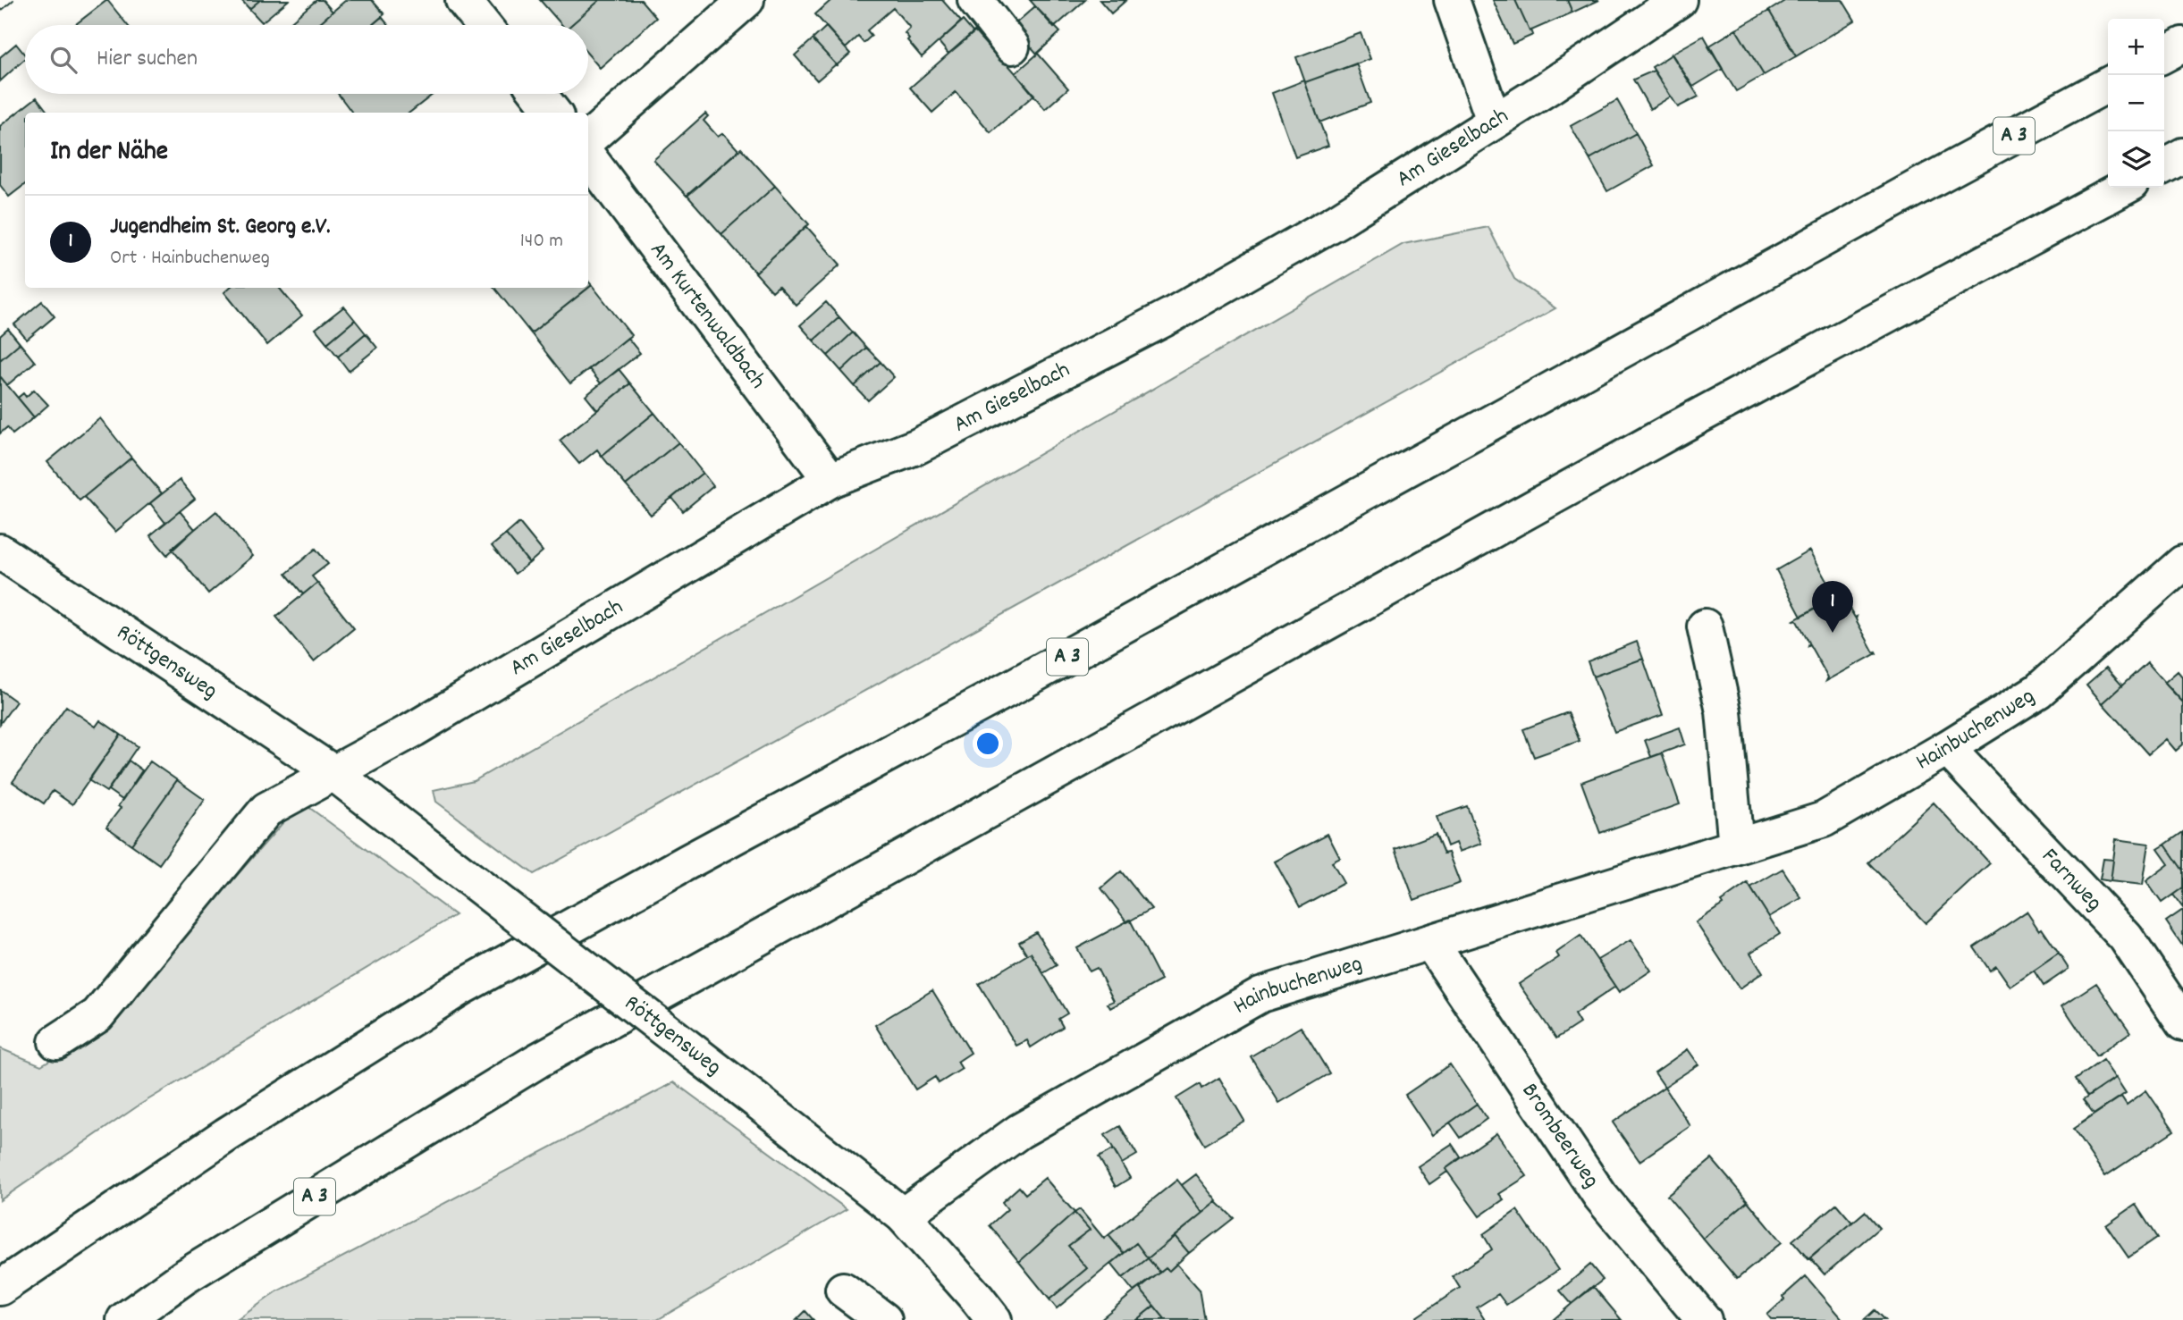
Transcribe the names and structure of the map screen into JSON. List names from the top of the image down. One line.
{"streets":{"main road":["A 3","Am Gieselbach","Am Kurtenwaldbach","Röttgensweg","Hainbuchenweg","Farnweg","Brombeerweg"]},"crossings":[["Am Gieselbach","Am Kurtenwaldbach"],["Am Gieselbach","Röttgensweg"],["Röttgensweg","Hainbuchenweg"],["Hainbuchenweg","Farnweg"],["Hainbuchenweg","Brombeerweg"]],"page":{"map_buttons":["+","−"],"search":"Hier suchen","heading":"In der Nähe","list":[{"mark":"1","name":"Jugendheim St. Georg e.V.","note":"Ort · Hainbuchenweg","value":"140 m"}],"pins":"1"}}
